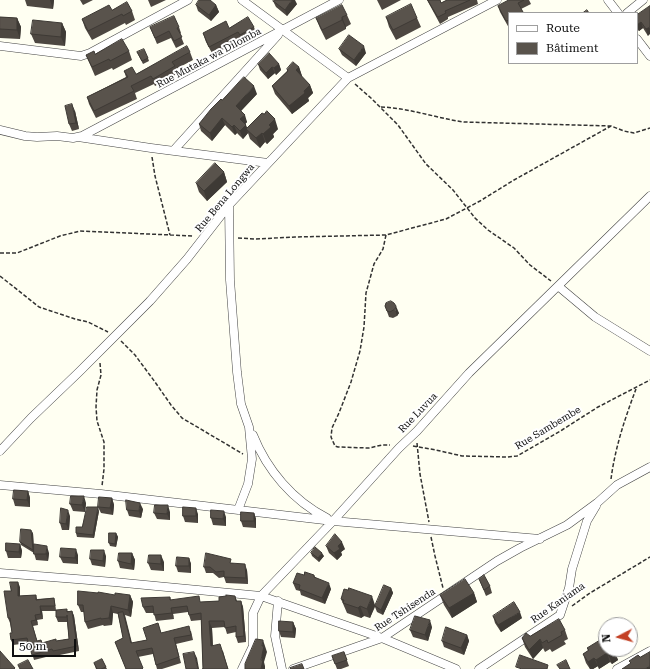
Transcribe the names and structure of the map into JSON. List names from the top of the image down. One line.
{"streets":{"street":["Rue Mutaka wa Dilomba","Rue Bena Longwa","Rue Luvua","Rue Kaniama","Rue Tshisenda"],"path":["Rue Sambembe"]},"crossings":[["Rue Luvua","Rue Sambembe"],["Rue Kaniama","Rue Tshisenda"]],"legend":["Route","Bâtiment"],"scale_bar":"50 m","north":"left"}
